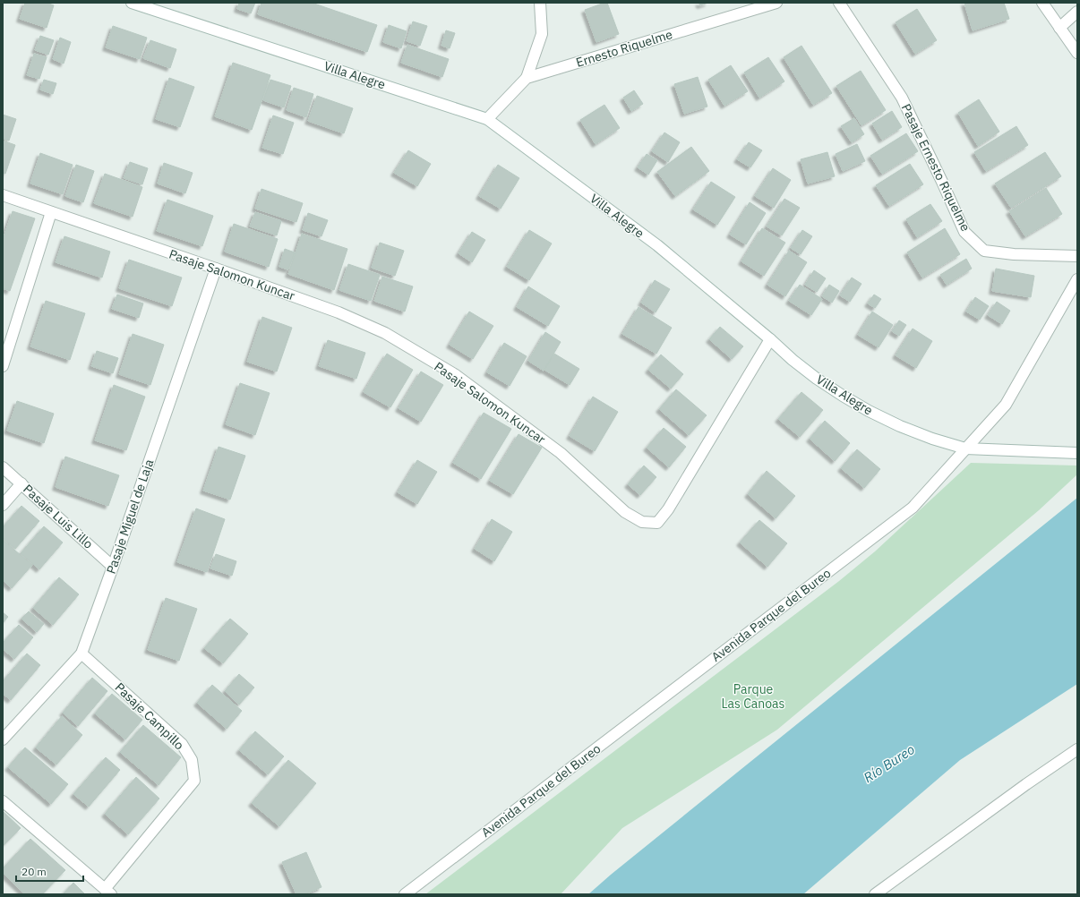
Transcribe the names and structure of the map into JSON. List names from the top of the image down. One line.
{"streets":{"street":["Ernesto Riquelme","Villa Alegre","Pasaje Ernesto Riquelme","Pasaje Salomon Kuncar","Pasaje Luis Lillo","Pasaje Miguel de Laja","Avenida Parque del Bureo","Pasaje Campillo"]},"crossings":[["Ernesto Riquelme","Villa Alegre"],["Villa Alegre","Pasaje Salomon Kuncar"],["Villa Alegre","Avenida Parque del Bureo"],["Pasaje Salomon Kuncar","Pasaje Miguel de Laja"],["Pasaje Luis Lillo","Pasaje Miguel de Laja"],["Pasaje Miguel de Laja","Pasaje Campillo"]],"water":["Río Bureo"],"parks":["Parque Las Canoas"],"scale_bar":"20 m"}
